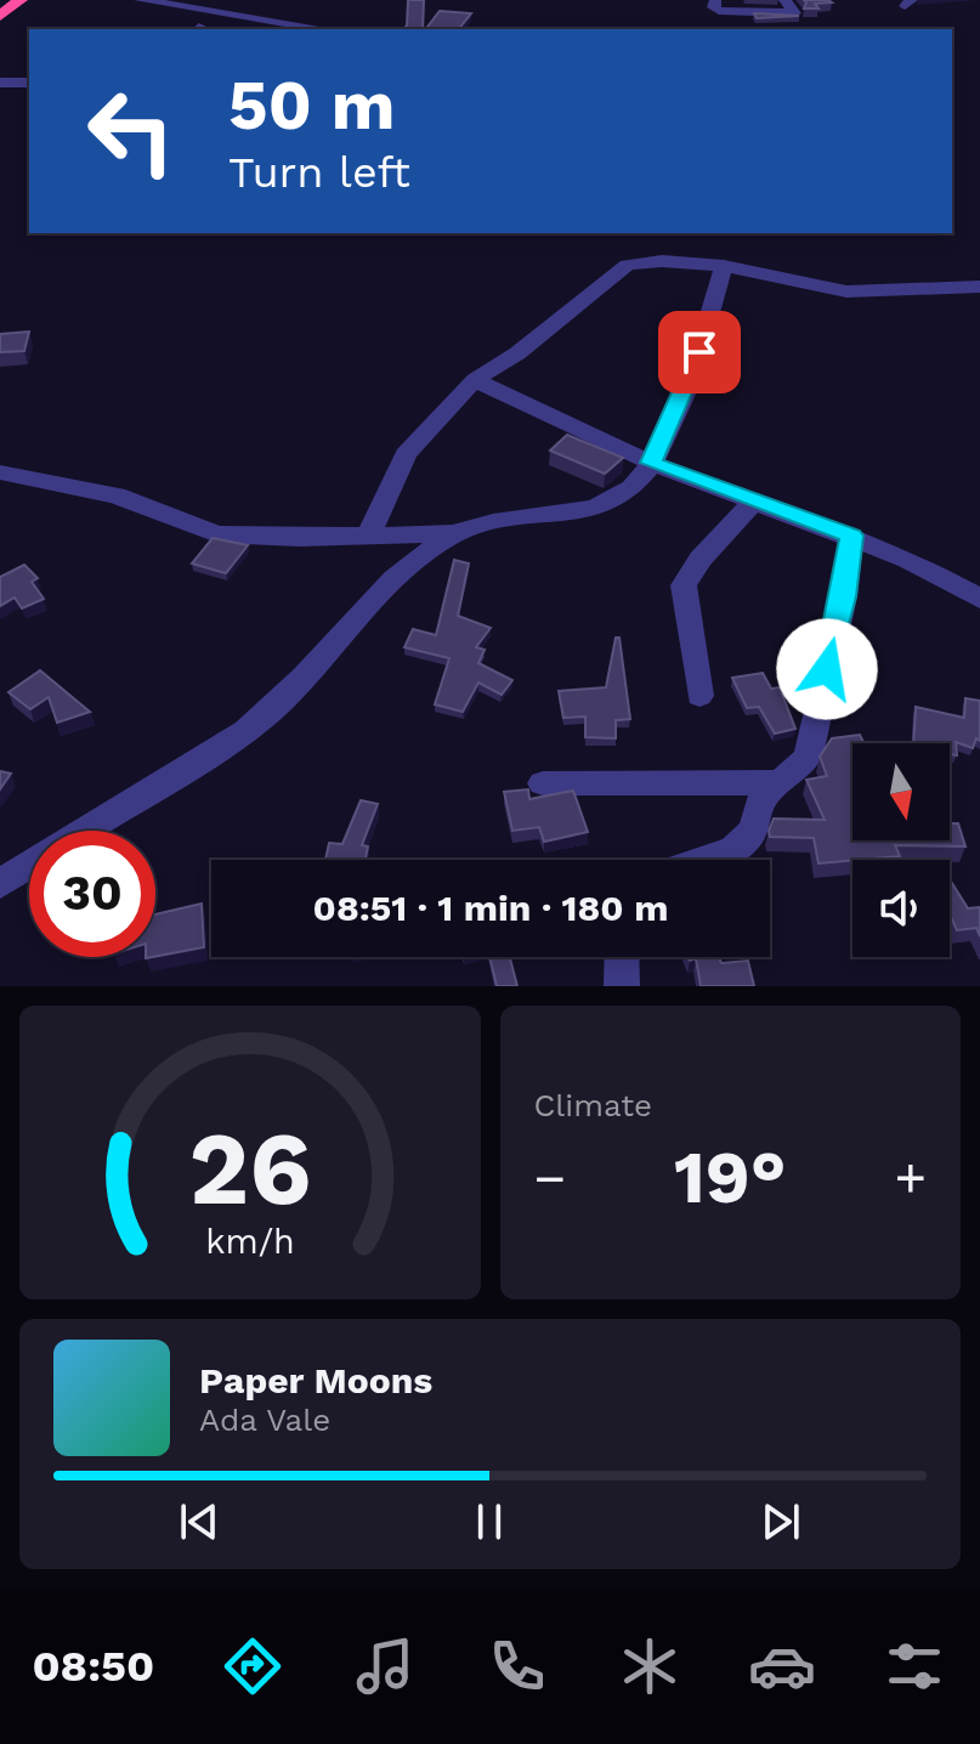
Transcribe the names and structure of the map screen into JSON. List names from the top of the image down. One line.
{"north":"bottom","page":{"turn":["50 m","Turn left"],"limit":"30","trip":"08:51 · 1 min · 180 m","tile":"Climate","heat":["−","19°","+"],"song":["Paper Moons","Ada Vale"],"tabs":"08:50","gauge":["26","km/h"]}}
